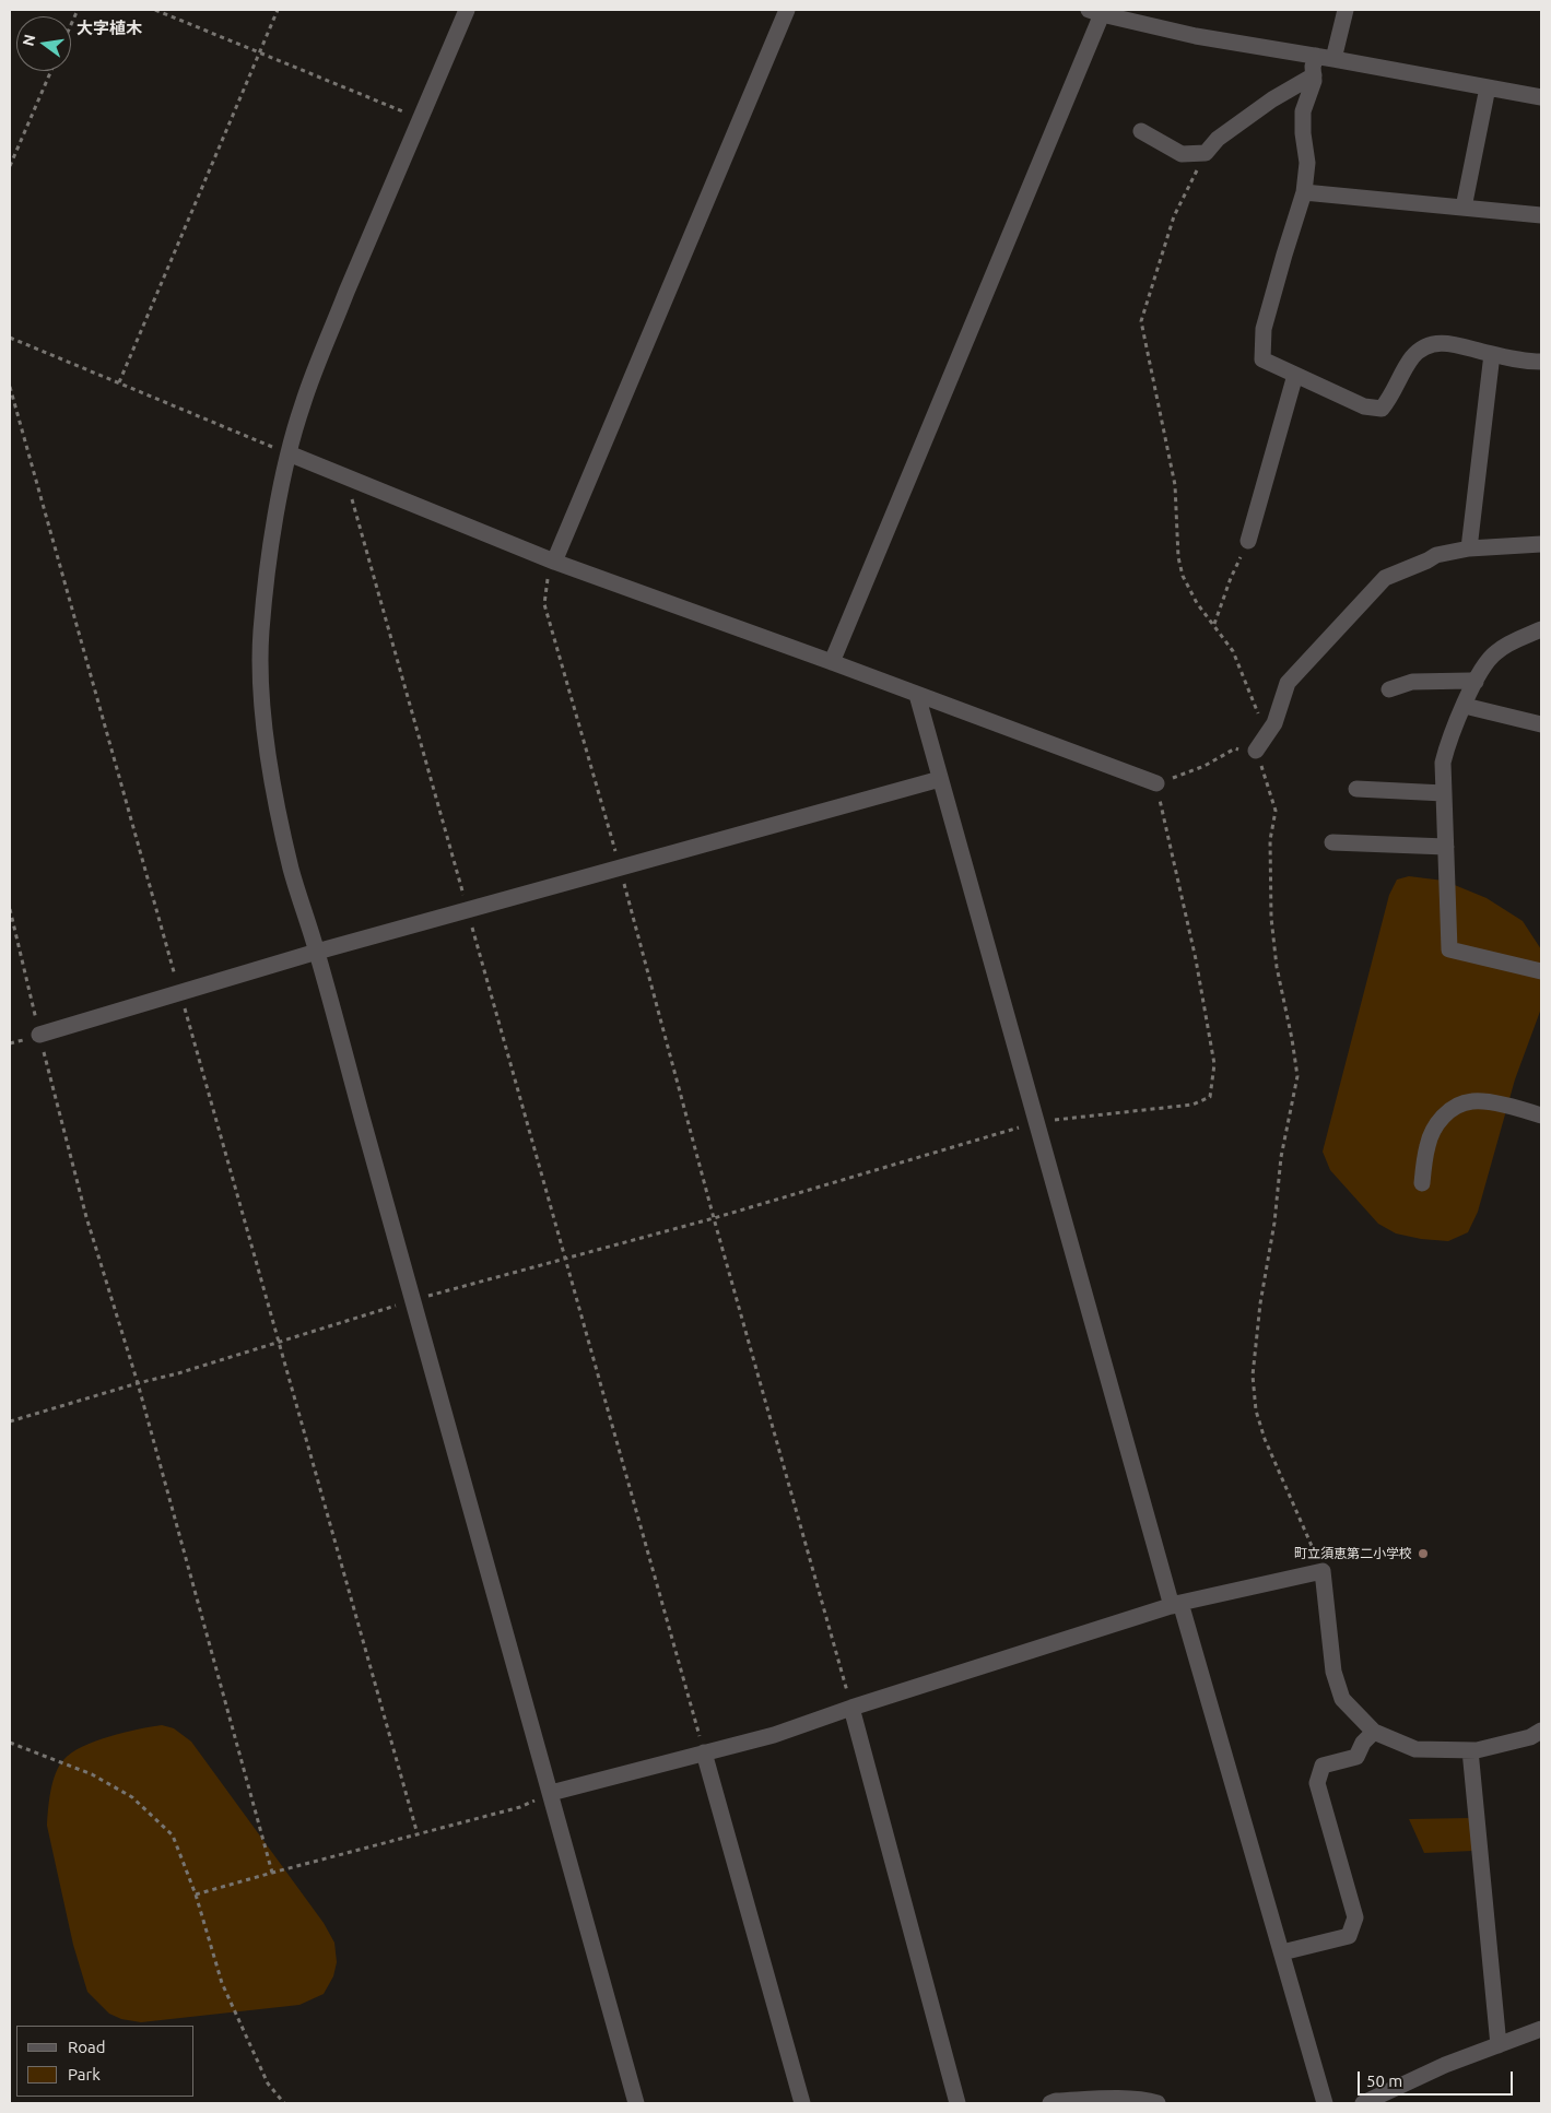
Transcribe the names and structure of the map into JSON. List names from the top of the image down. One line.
{"districts":["大字植木"],"places":["町立須恵第二小学校"],"legend":["Road","Park"],"scale_bar":"50 m","north":"left"}
